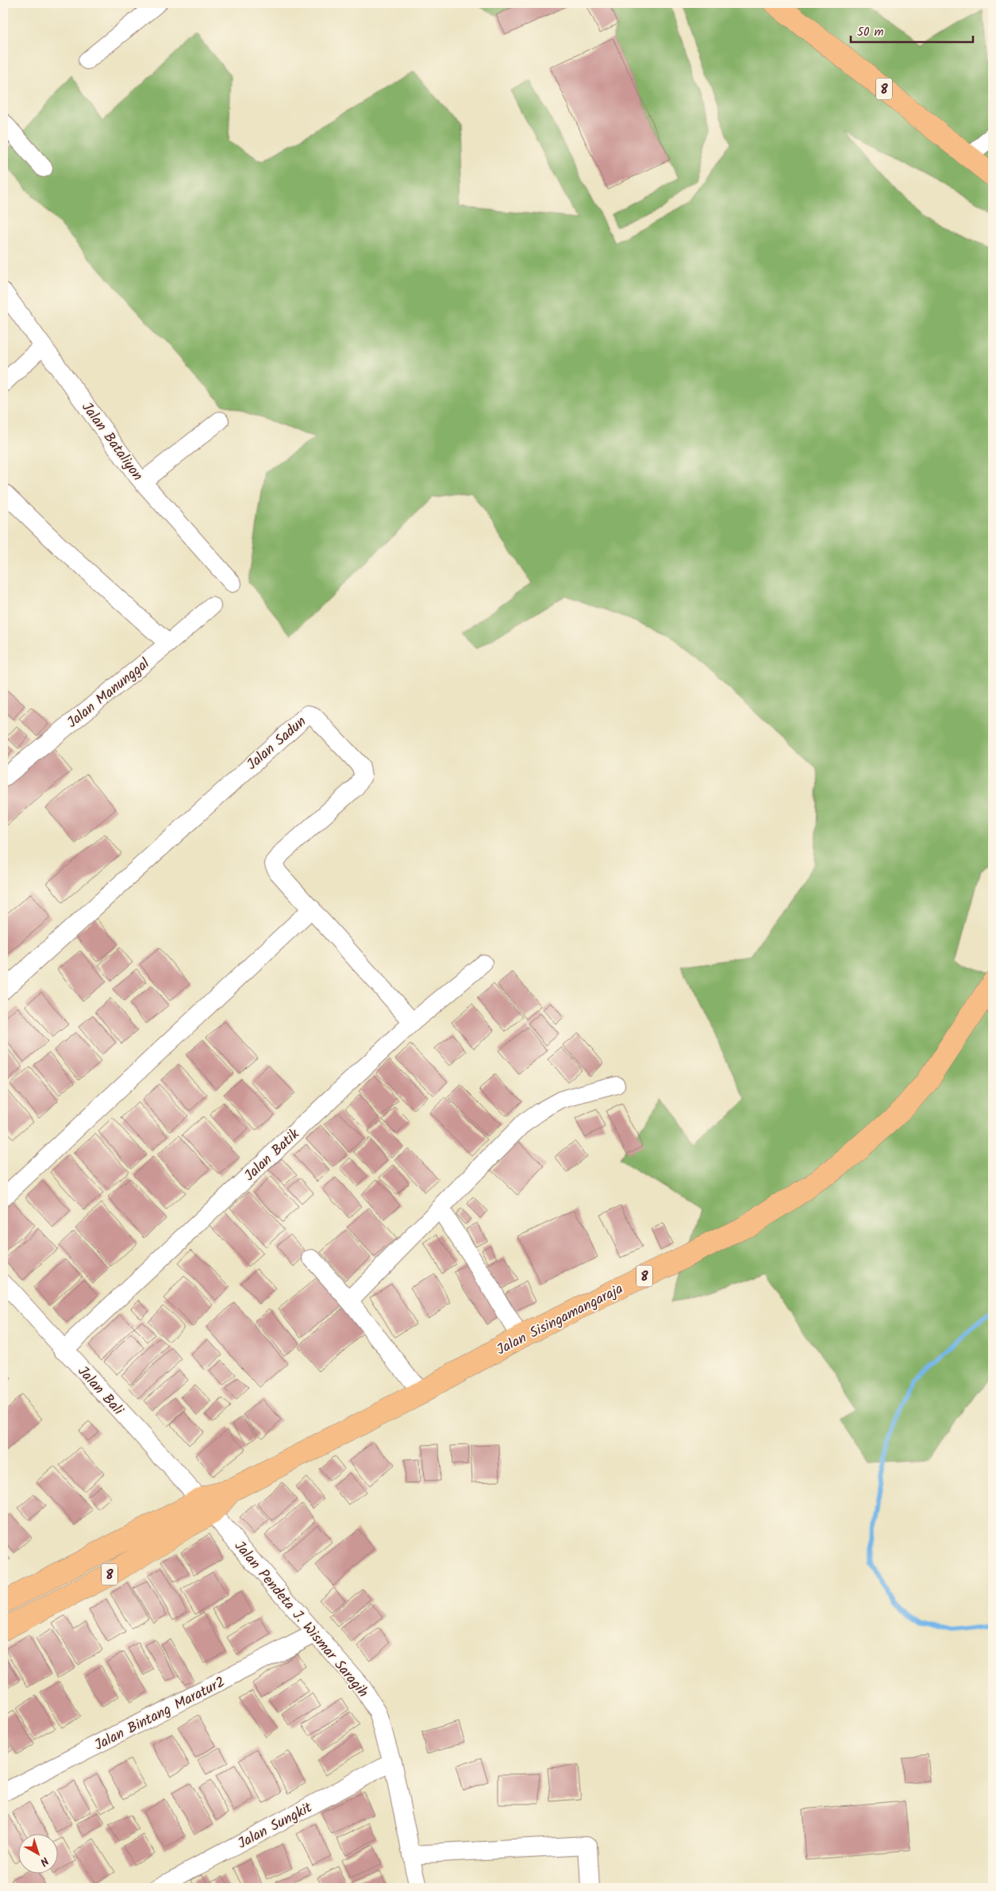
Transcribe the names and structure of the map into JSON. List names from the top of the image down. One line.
{"streets":{"highway":["8","Jalan Sisingamangaraja"],"street":["Jalan Bataliyon","Jalan Manunggal","Jalan Sadun","Jalan Batik","Jalan Bali","Jalan Pendeta J. Wismar Saragih","Jalan Bintang Maratur2","Jalan Sungkit"]},"crossings":[["8","Jalan Sisingamangaraja"],["8","Jalan Bali"],["8","Jalan Pendeta J. Wismar Saragih"],["Jalan Sadun","Jalan Batik"],["Jalan Batik","Jalan Bali"],["Jalan Sisingamangaraja","Jalan Bali"],["Jalan Sisingamangaraja","Jalan Pendeta J. Wismar Saragih"],["Jalan Bali","Jalan Pendeta J. Wismar Saragih"],["Jalan Pendeta J. Wismar Saragih","Jalan Bintang Maratur2"],["Jalan Pendeta J. Wismar Saragih","Jalan Sungkit"]],"scale_bar":"50 m","north":"bottom right"}
